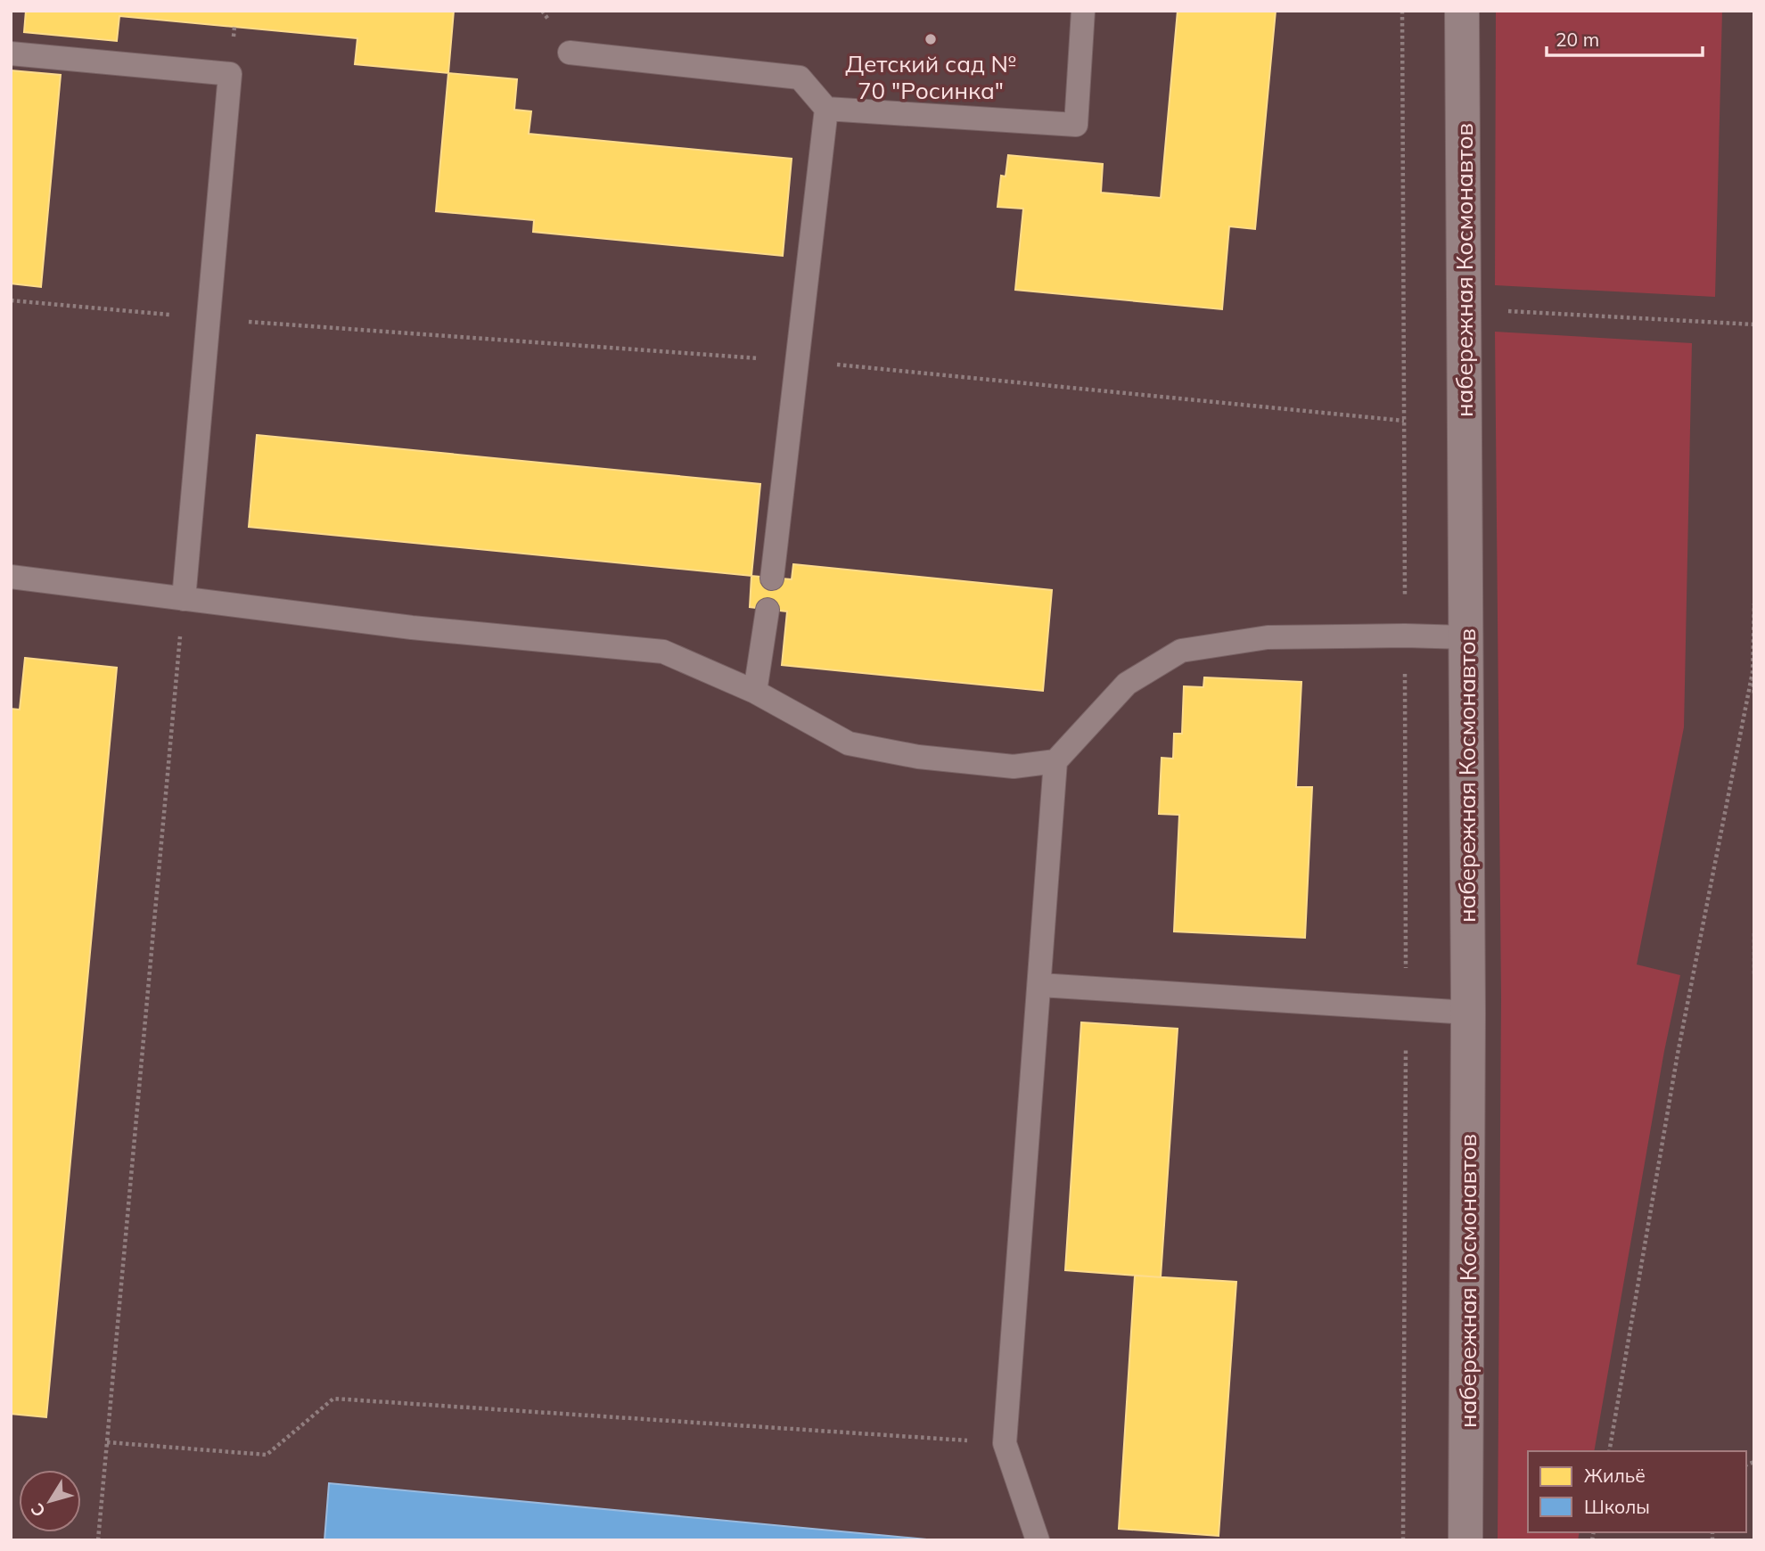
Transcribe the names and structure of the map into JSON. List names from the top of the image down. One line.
{"streets":{"street":["набережная Космонавтов"]},"places":["Детский сад № 70 \"Росинка\""],"legend":["Жильё","Школы"],"scale_bar":"20 m","north":"bottom left"}
